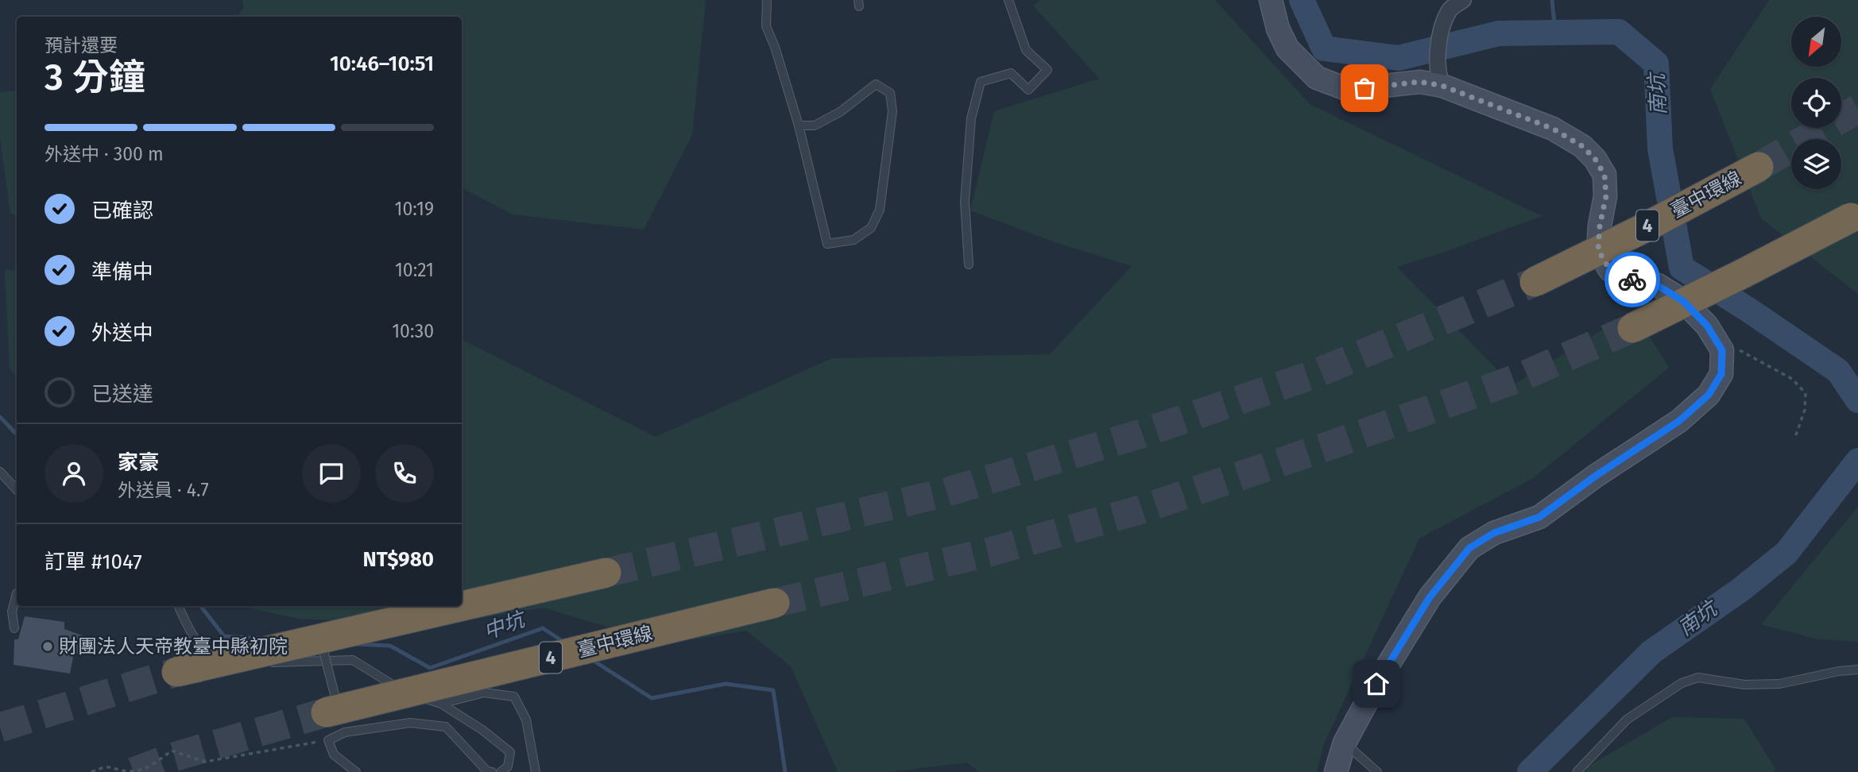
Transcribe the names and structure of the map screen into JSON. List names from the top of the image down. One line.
{"streets":{"highway":["臺中環線","4"]},"water":["南坑","中坑"],"places":["財團法人天帝教臺中縣初院"],"north":"bottom left","page":{"heading":["3 分鐘","預計還要","10:46–10:51"],"panel":["家豪","外送員 · 4.7","訂單 #1047","NT$980"],"bar":"外送中 · 300 m","list":[["已確認","10:19"],["準備中","10:21"],["外送中","10:30"],"已送達"]}}
